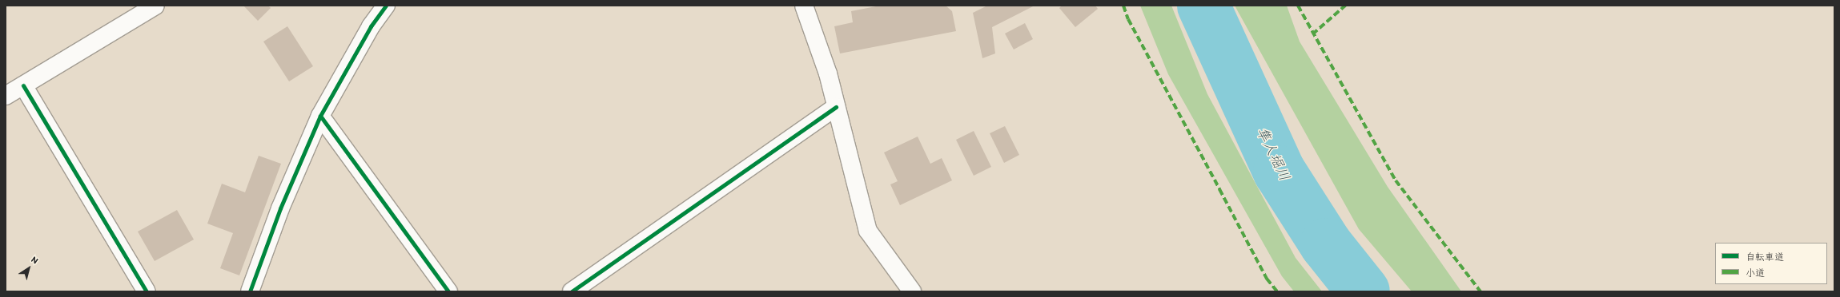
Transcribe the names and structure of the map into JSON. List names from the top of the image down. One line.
{"water":["隼人堀川"],"legend":["自転車道","小道"],"north":"top right"}
